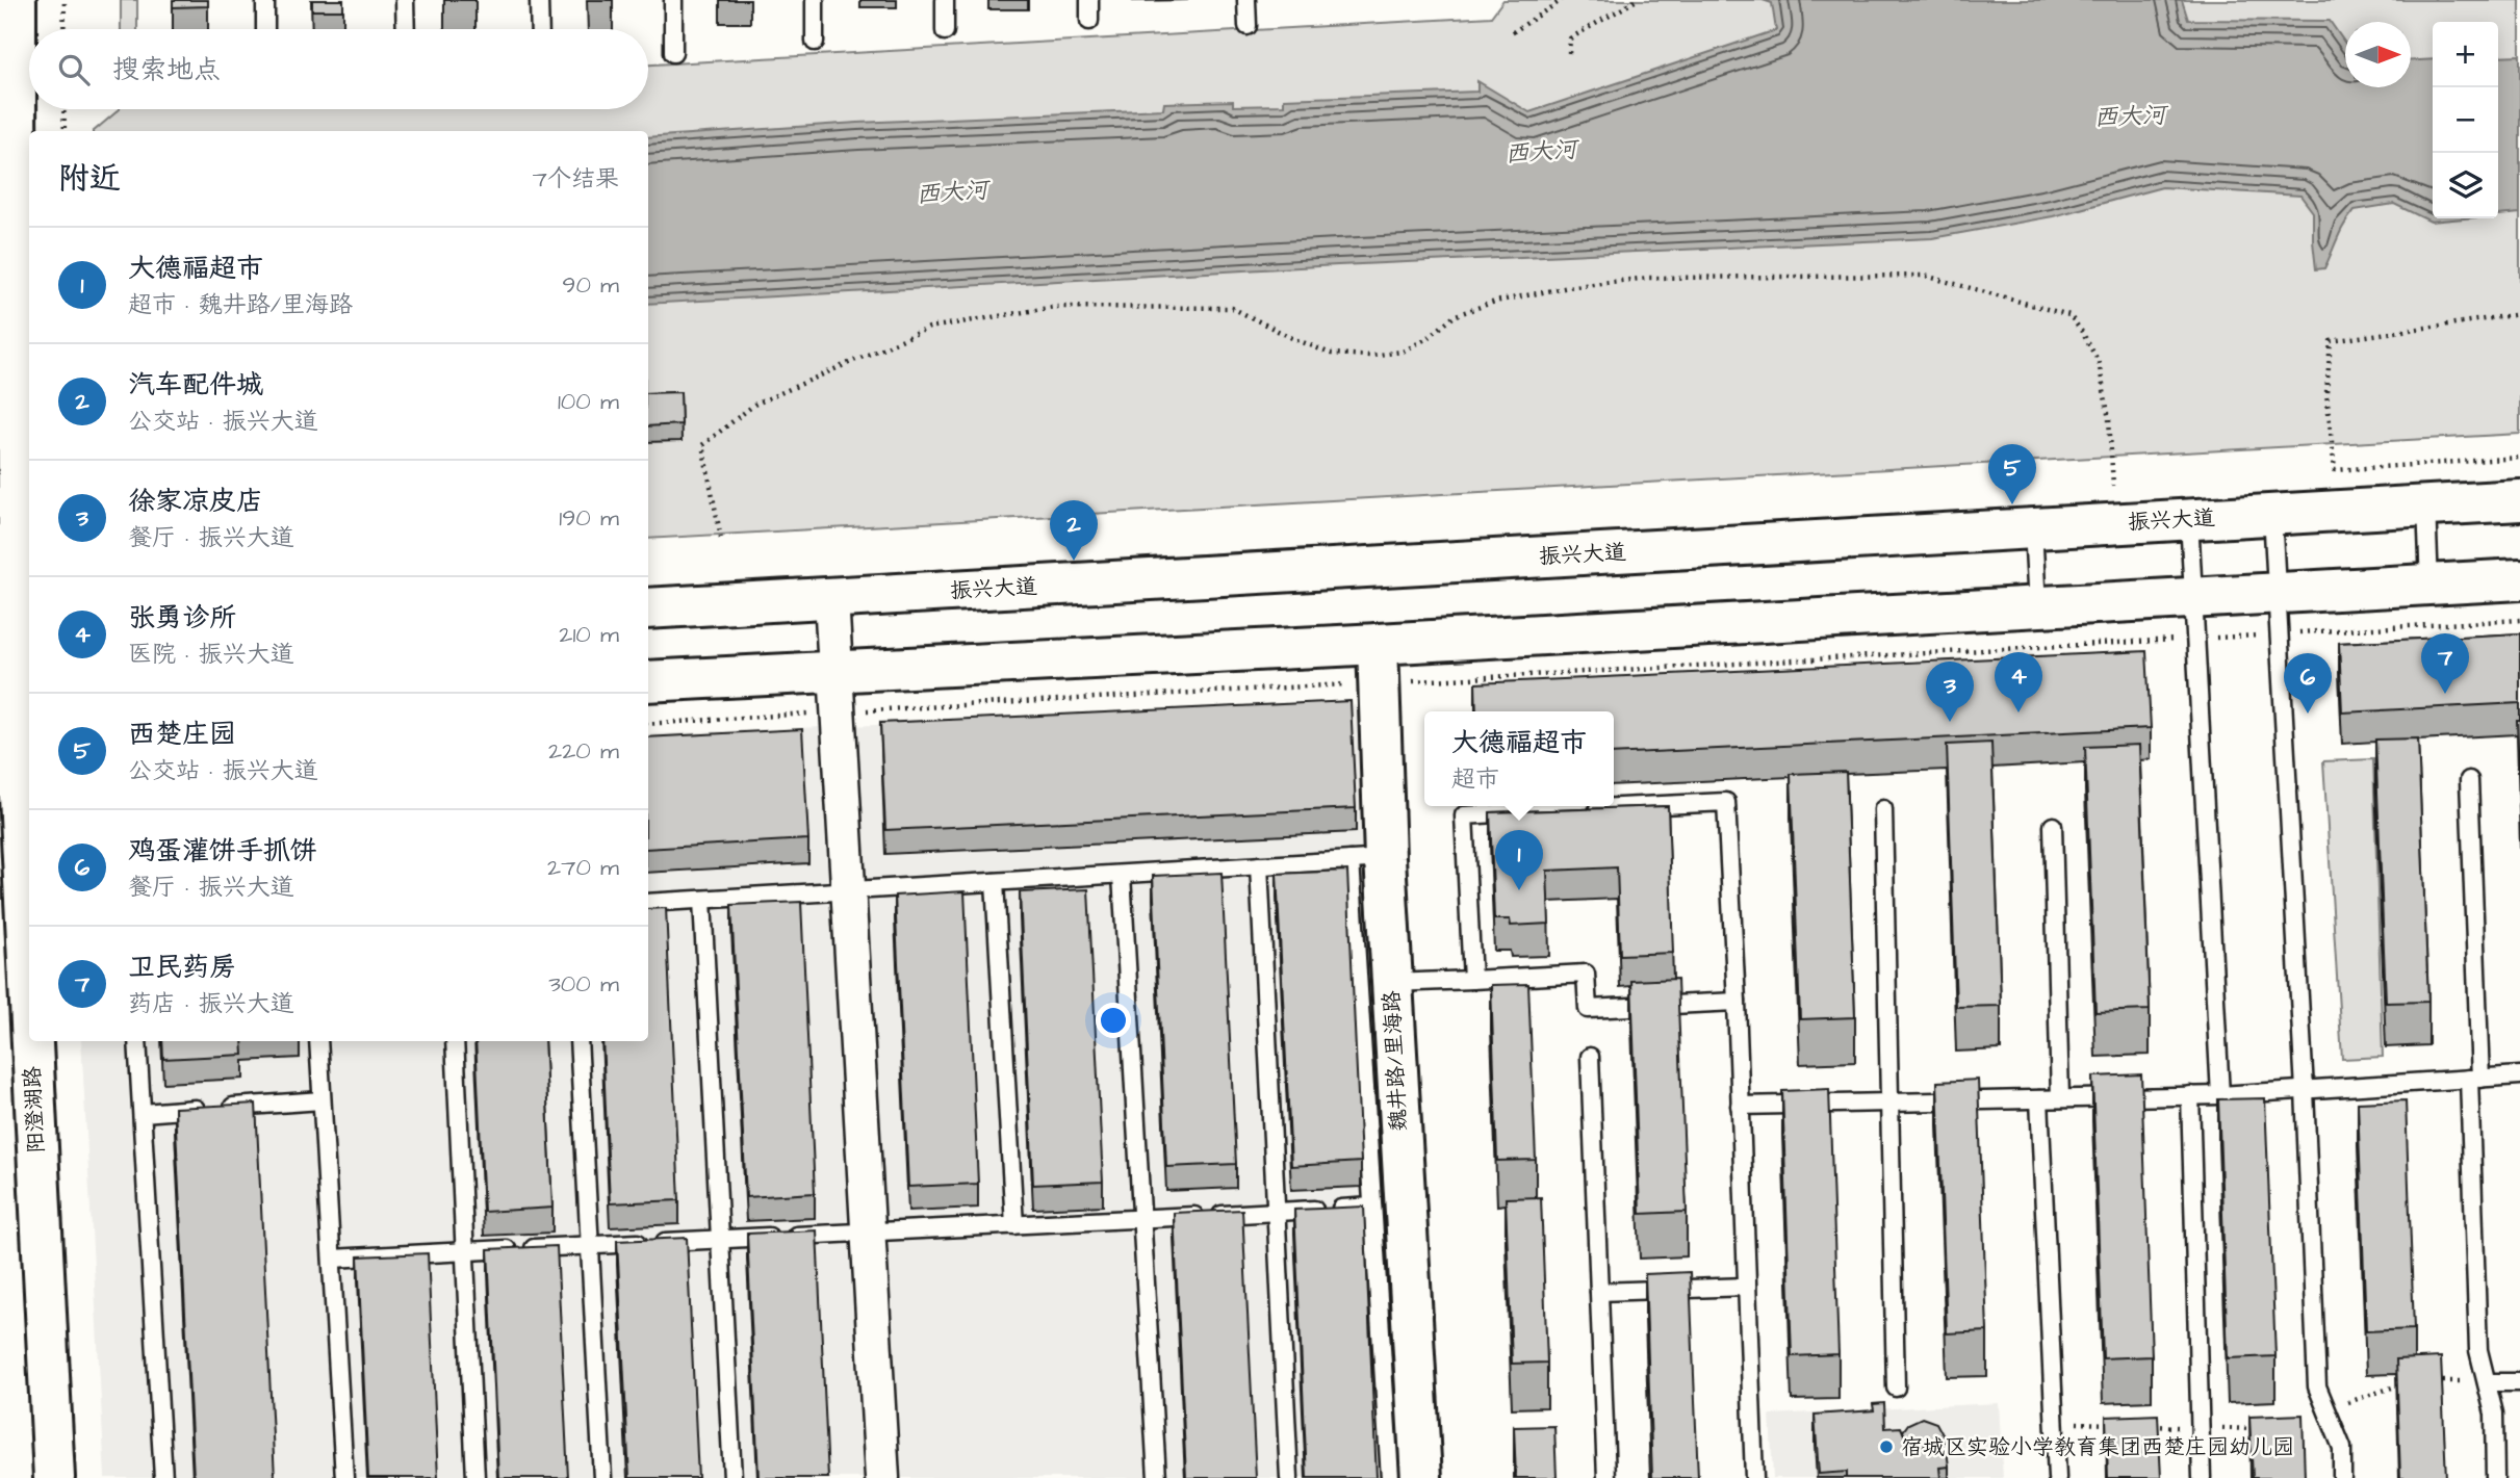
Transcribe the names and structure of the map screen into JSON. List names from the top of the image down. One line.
{"streets":{"main road":["振兴大道","魏井路/里海路","阳澄湖路"]},"water":["西大河"],"places":["宿城区实验小学教育集团西楚庄园幼儿园"],"north":"right","page":{"map_buttons":["+","−"],"search":"搜索地点","heading":["附近","7个结果"],"list":[{"mark":"1","name":"大德福超市","note":"超市 · 魏井路/里海路","value":"90 m"},{"mark":"2","name":"汽车配件城","note":"公交站 · 振兴大道","value":"100 m"},{"mark":"3","name":"徐家凉皮店","note":"餐厅 · 振兴大道","value":"190 m"},{"mark":"4","name":"张勇诊所","note":"医院 · 振兴大道","value":"210 m"},{"mark":"5","name":"西楚庄园","note":"公交站 · 振兴大道","value":"220 m"},{"mark":"6","name":"鸡蛋灌饼手抓饼","note":"餐厅 · 振兴大道","value":"270 m"},{"mark":"7","name":"卫民药房","note":"药店 · 振兴大道","value":"300 m"}],"pins":["5","2","7","4","6","3","1"],"popup":["大德福超市","超市"]}}
